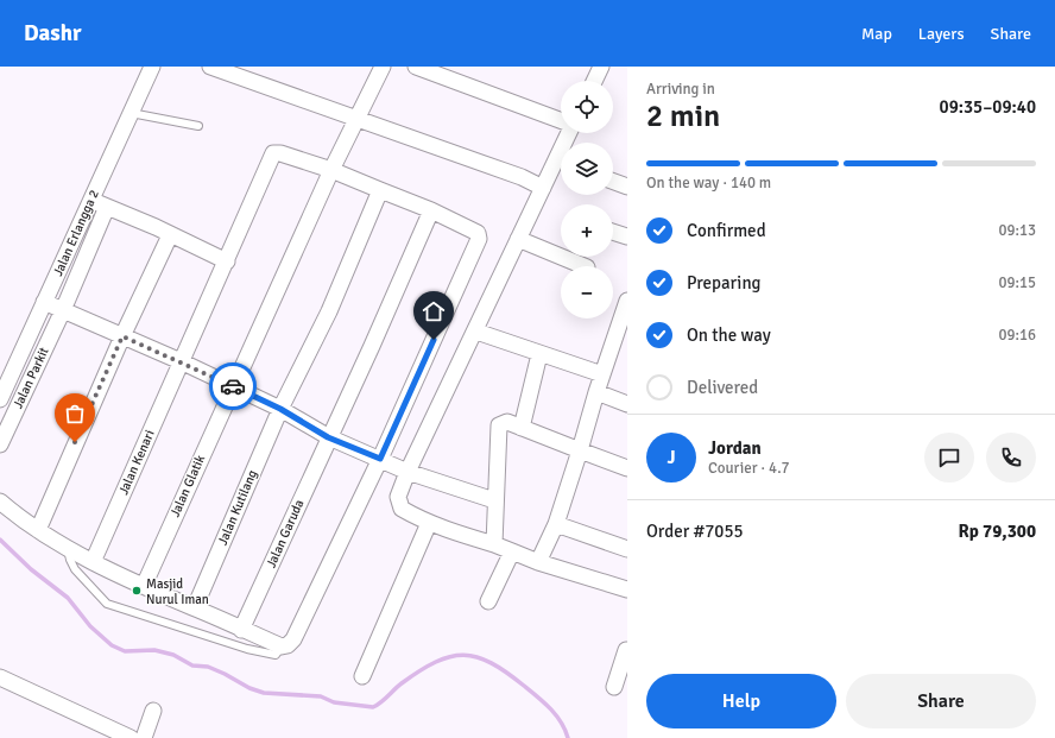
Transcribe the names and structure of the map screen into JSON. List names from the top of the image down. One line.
{"streets":{"street":["Jalan Erlangga 2","Jalan Parkit","Jalan Kenari","Jalan Glatik","Jalan Kutilang","Jalan Garuda"]},"crossings":[["Jalan Kenari","Jalan Glatik"]],"places":["Masjid Nurul Iman"],"page":{"header":"Dashr","nav":["Map","Layers","Share"],"heading":["2 min","Arriving in","09:35–09:40"],"panel":["Jordan","Courier · 4.7","Order #7055","Rp 79,300"],"map_buttons":["+","−"],"bar":"On the way · 140 m","list":[["Confirmed","09:13"],["Preparing","09:15"],["On the way","09:16"],"Delivered"],"round":"J","buttons":["Help","Share"]}}
